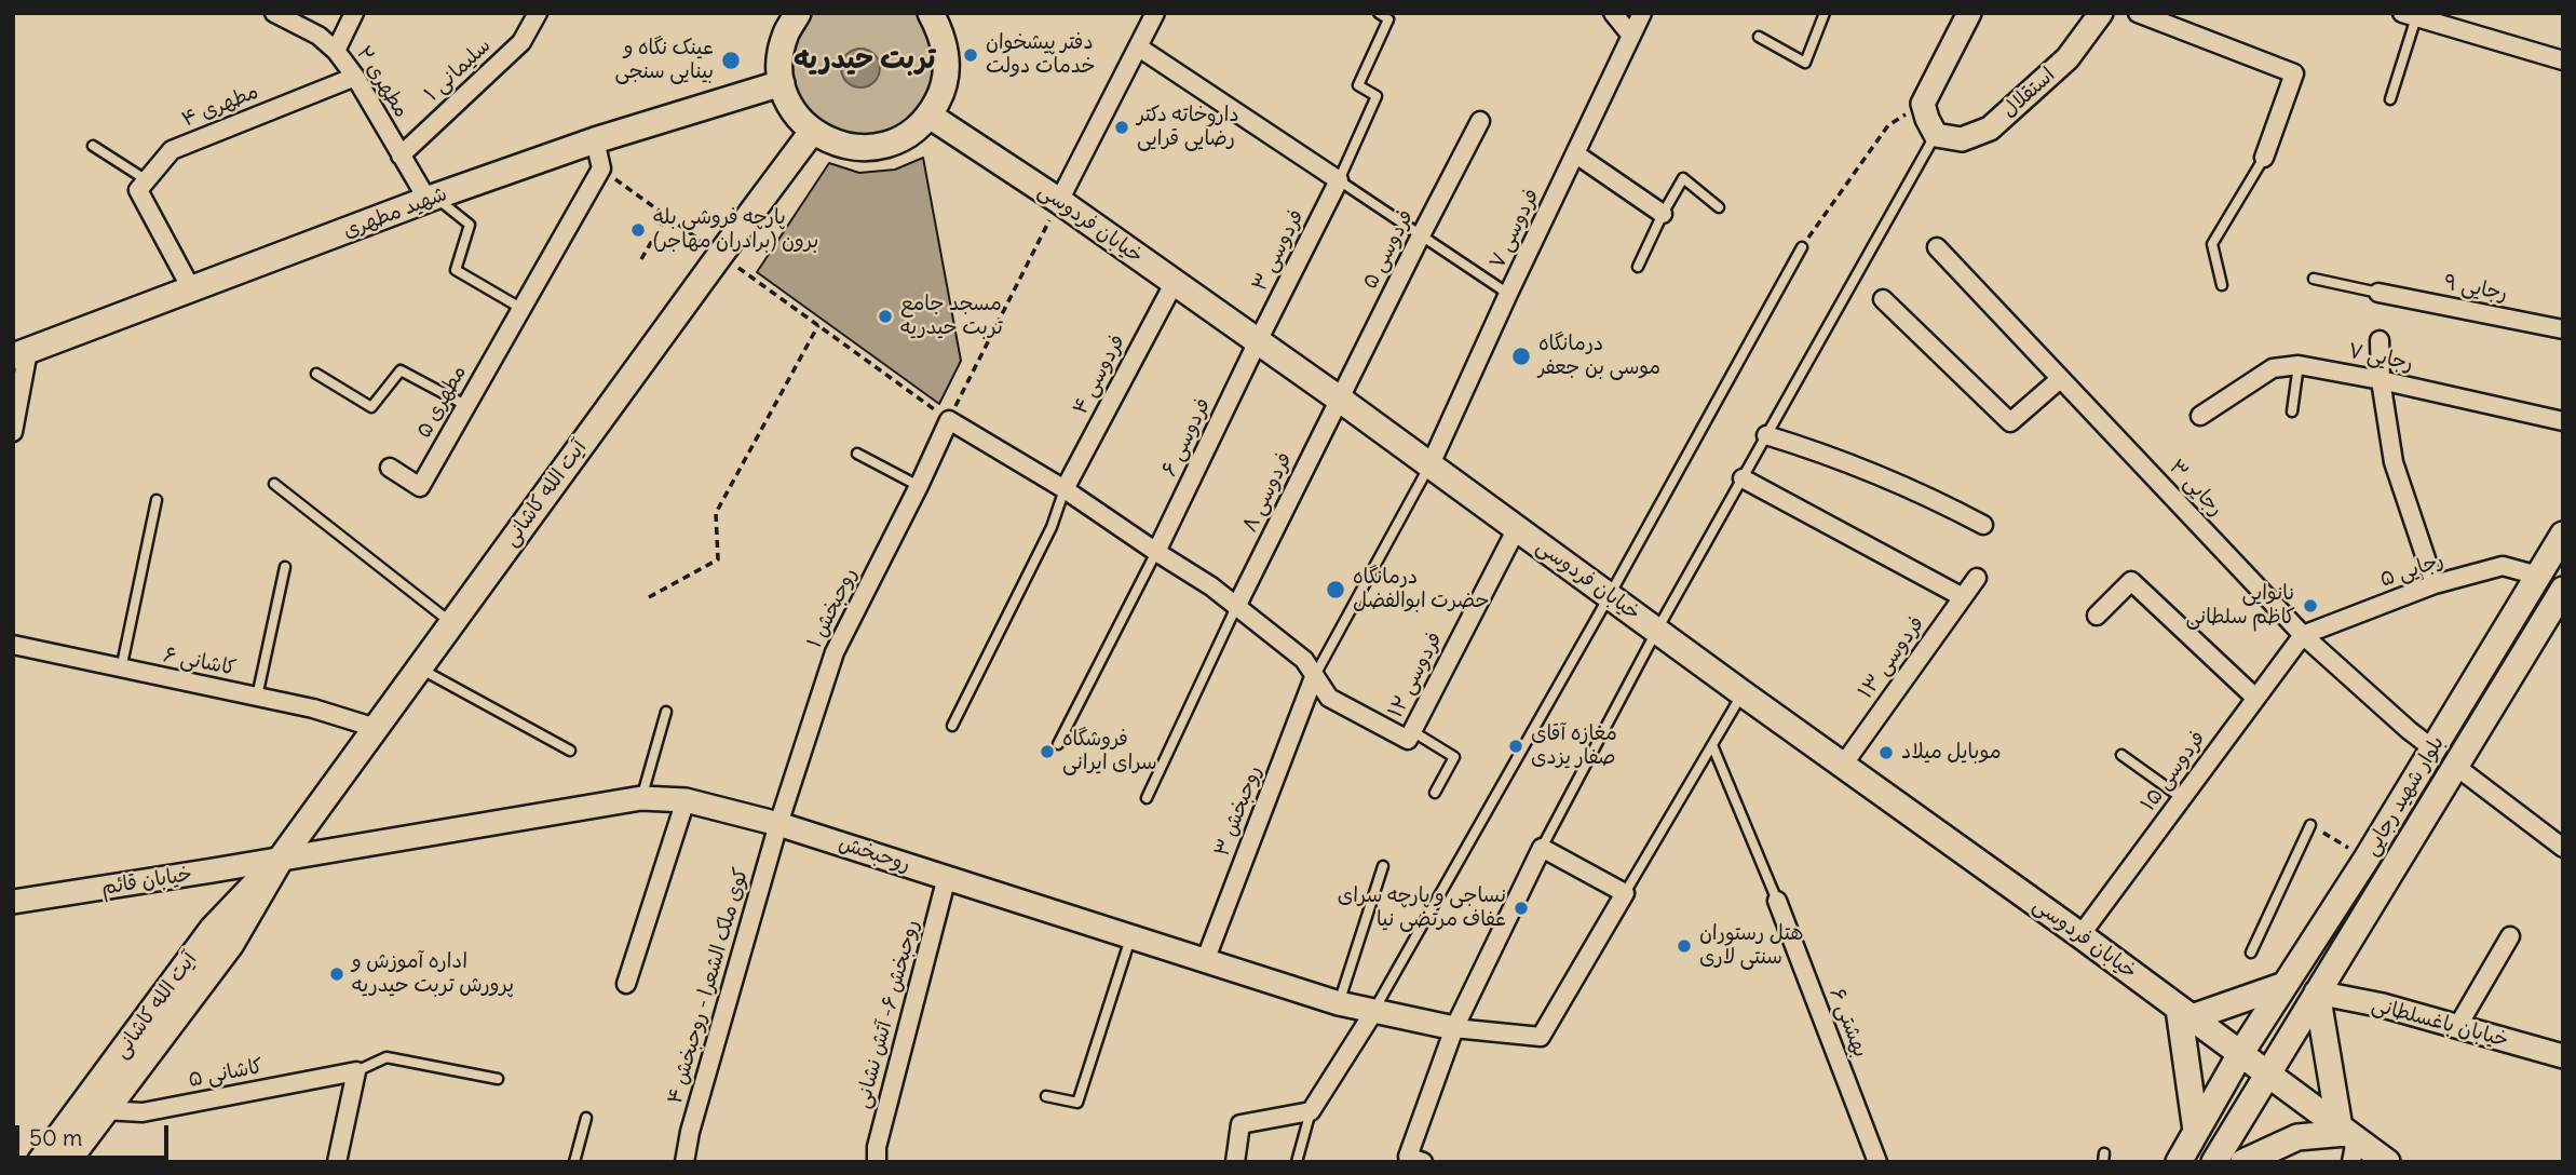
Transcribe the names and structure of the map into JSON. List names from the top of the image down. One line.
{"streets":{"main road":["شهید مطهری","خیابان فردوسی","آیت الله کاشانی","بلوار شهید رجایی"],"street":["سلیمانی ۱","مطهری ۲","استقلال","مطهری ۴","فردوسی ۷","فردوسی ۵","فردوسی ۳","رجایی ۹","رجایی ۷","فردوسی ۴","مطهری ۵","فردوسی ۶","رجایی ۳","فردوسی ۸","رجایی ۵","روحبخش ۱","فردوسی ۱۳","کاشانی ۶","فردوسی ۱۲","فردوسی ۱۵","روحبخش ۳","روحبخش","خیابان قائم","کوی ملک الشعرا - روحبخش ۴","روحبخش ۶- آتش نشانی","بهشتی ۶","خیابان باغسلطانی","کاشانی ۵"]},"crossings":[["سلیمانی ۱","مطهری ۲"],["مطهری ۲","مطهری ۴"],["مطهری ۲","شهید مطهری"],["خیابان فردوسی","فردوسی ۷"],["خیابان فردوسی","فردوسی ۵"],["خیابان فردوسی","فردوسی ۳"],["خیابان فردوسی","فردوسی ۴"],["خیابان فردوسی","فردوسی ۶"],["خیابان فردوسی","فردوسی ۸"],["خیابان فردوسی","فردوسی ۱۳"],["خیابان فردوسی","فردوسی ۱۲"],["خیابان فردوسی","فردوسی ۱۵"],["خیابان فردوسی","بلوار شهید رجایی"],["فردوسی ۵","فردوسی ۸"],["فردوسی ۳","فردوسی ۶"],["رجایی ۳","رجایی ۵"],["رجایی ۳","فردوسی ۱۵"],["رجایی ۳","بلوار شهید رجایی"],["آیت الله کاشانی","کاشانی ۶"],["آیت الله کاشانی","روحبخش"],["آیت الله کاشانی","خیابان قائم"],["آیت الله کاشانی","کاشانی ۵"],["رجایی ۵","فردوسی ۱۵"],["رجایی ۵","بلوار شهید رجایی"],["روحبخش ۱","روحبخش"],["روحبخش ۱","کوی ملک الشعرا - روحبخش ۴"],["فردوسی ۱۲","روحبخش ۳"],["بلوار شهید رجایی","خیابان باغسلطانی"],["روحبخش ۳","روحبخش"],["روحبخش","خیابان قائم"],["روحبخش","کوی ملک الشعرا - روحبخش ۴"],["روحبخش","روحبخش ۶- آتش نشانی"]],"districts":["تربت حیدریه"],"places":["دفتر پیشخوان خدمات دولت","عینک نگاه و بینایی سنجی","داروخاته دکتر رضایی قرایی","پارچه فروشی بله برون (برادران مهاجر)","مسجد جامع تربت حیدریه","درمانگاه موسی بن جعفر","درمانگاه حضرت ابوالفضل","نانوایی کاظم سلطانی","مغازه آقای صفار یزدی","فروشگاه سرای ایرانی","موبایل میلاد","نساجی و پارچه سرای عفاف مرتضی نیا","هتل رستوران سنتی لاری","اداره آموزش و پرورش تربت حیدریه"],"scale_bar":"50 m"}
